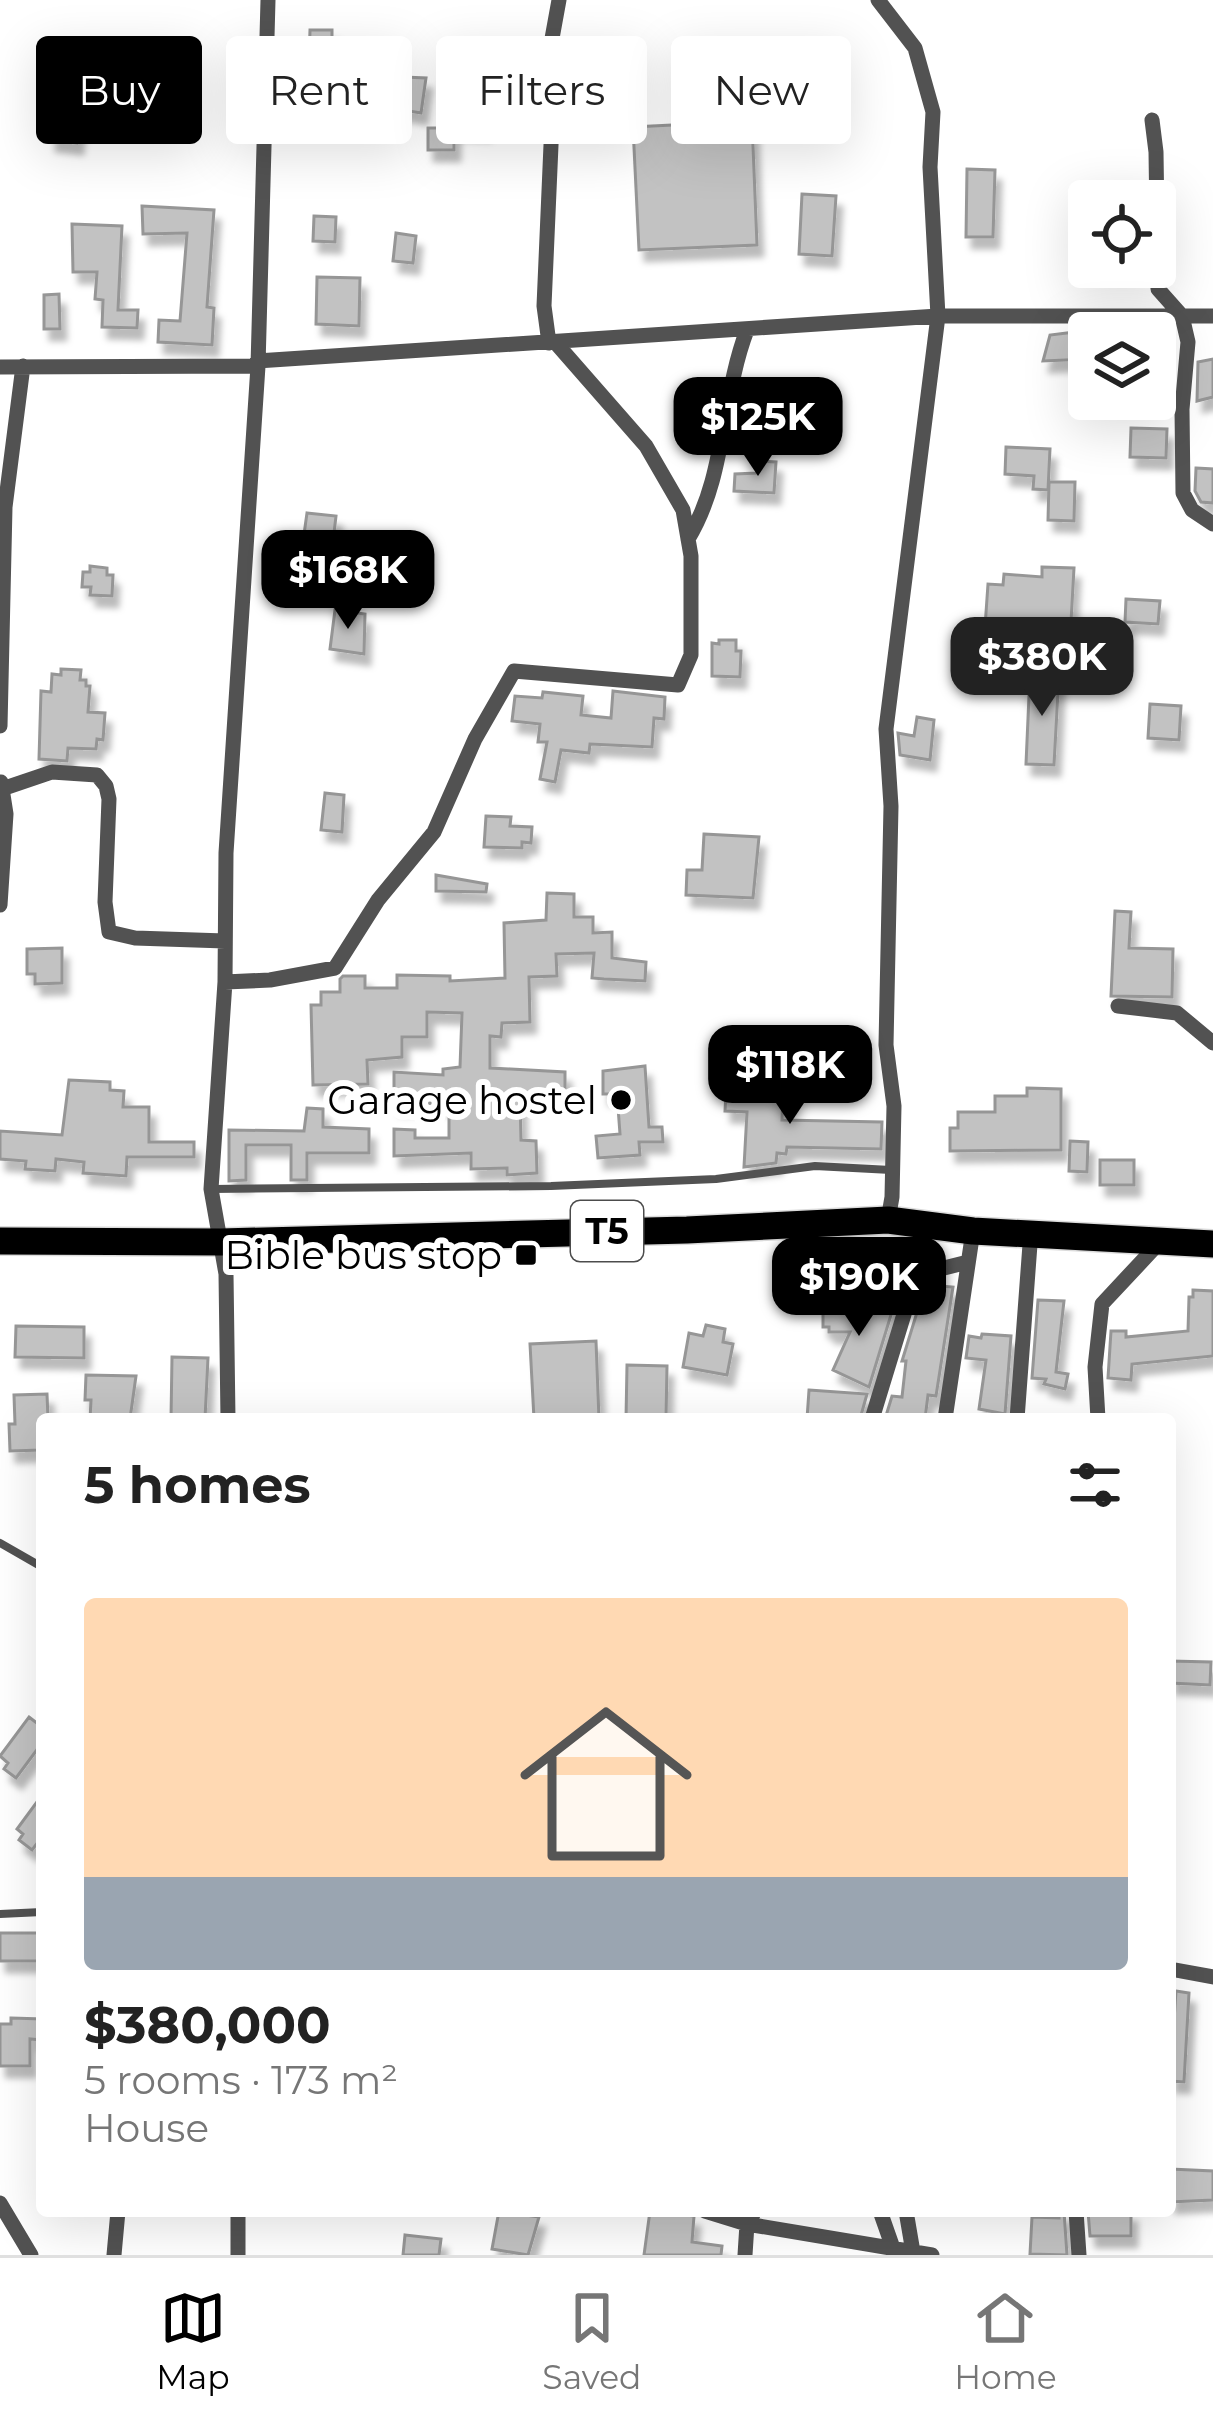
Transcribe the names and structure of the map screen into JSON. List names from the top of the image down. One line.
{"streets":{"highway":["T5"]},"places":{"other":["Garage hostel"],"transit":["Bible bus stop"]},"page":{"chip":["Buy","Rent","Filters","New"],"price":["$125K","$168K","$380K","$118K","$190K"],"heading":"5 homes","list":[{"name":"$380,000","note":"5 rooms · 173 m² · House"}],"tabs":["Map","Saved","Home"]}}
